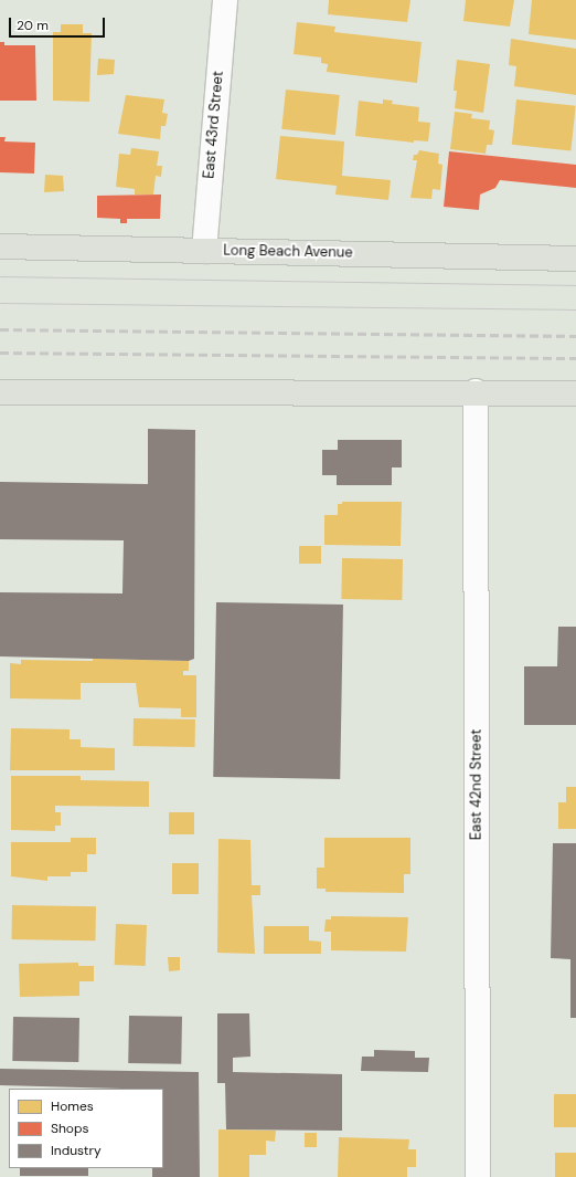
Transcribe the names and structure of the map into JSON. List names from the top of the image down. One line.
{"streets":{"main road":["Long Beach Avenue"],"street":["East 43rd Street","East 42nd Street"]},"crossings":[["East 43rd Street","Long Beach Avenue"]],"legend":["Homes","Shops","Industry"],"scale_bar":"20 m"}
